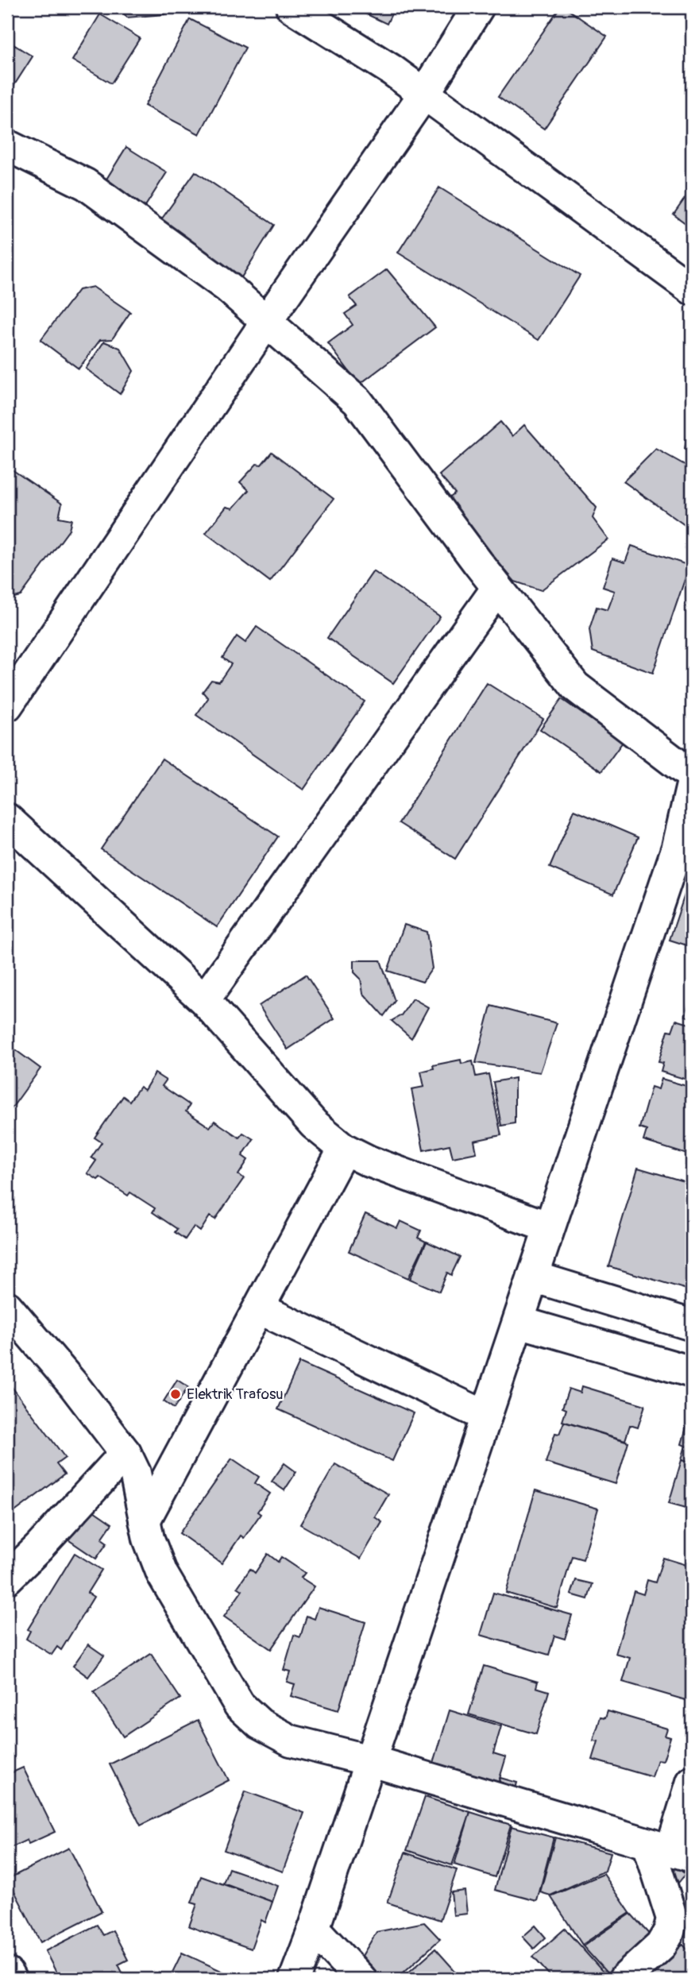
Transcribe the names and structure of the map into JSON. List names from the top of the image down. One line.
{"places":["Elektrik Trafosu"]}
